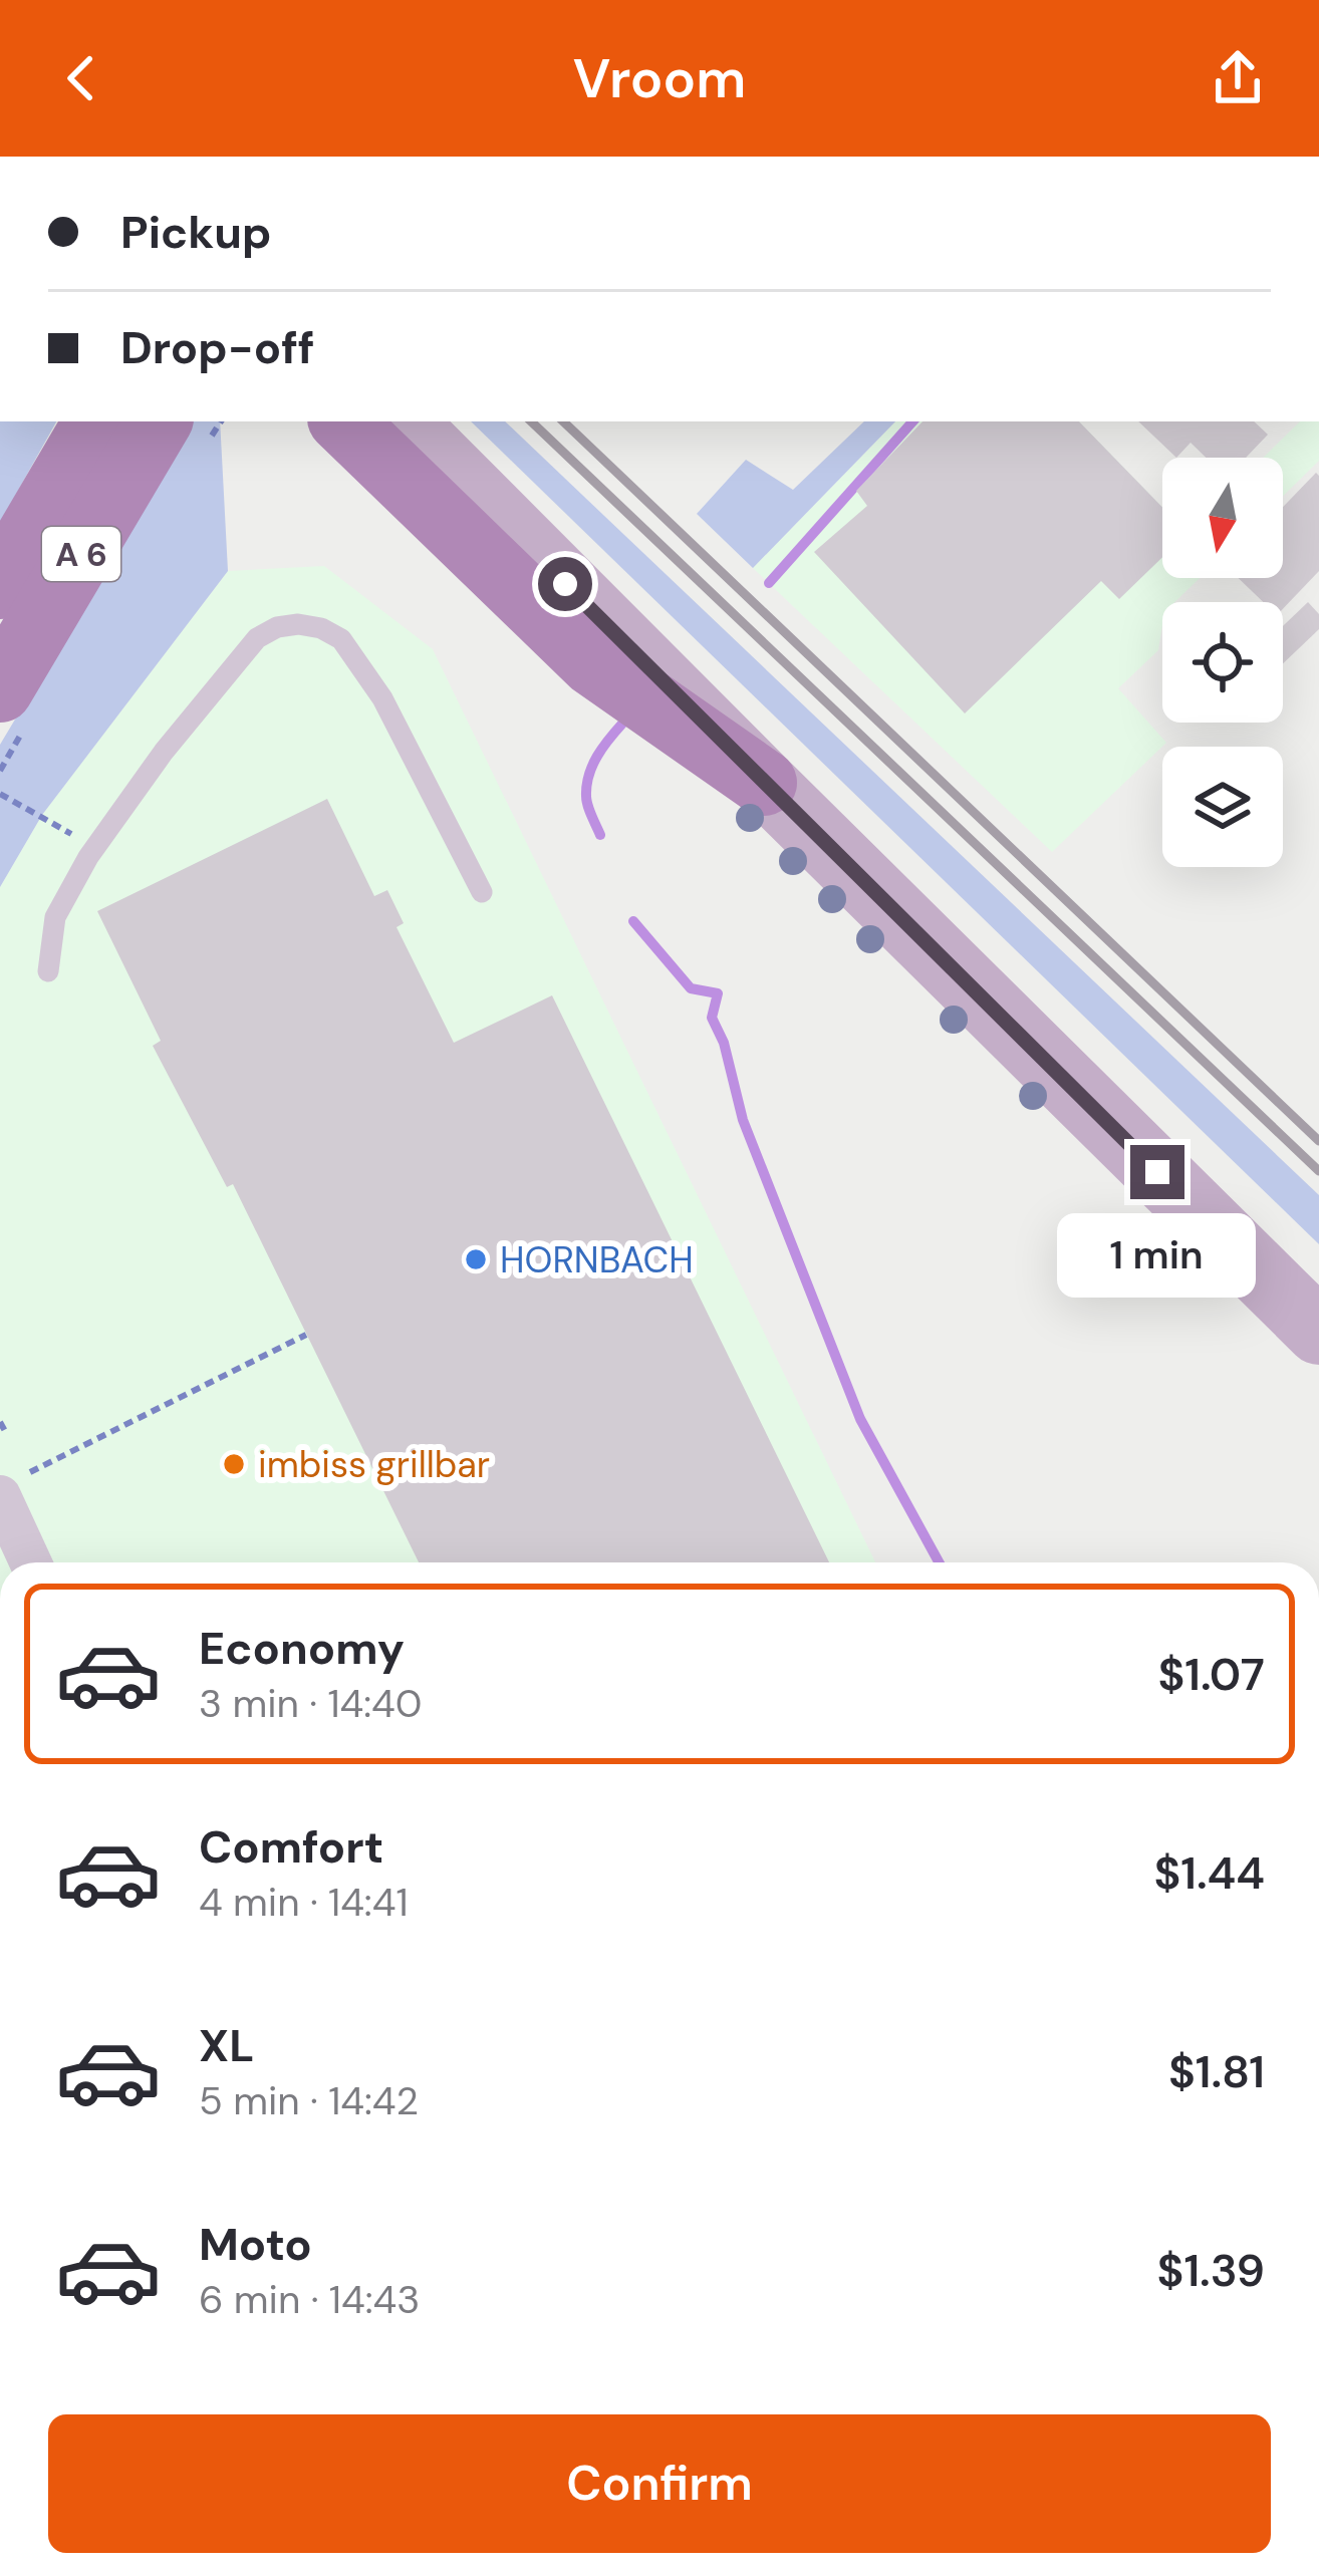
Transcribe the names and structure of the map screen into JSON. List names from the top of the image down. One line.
{"streets":{"highway":["A 6"]},"places":["HORNBACH","imbiss grillbar"],"north":"bottom","page":{"header":"Vroom","banner":["Pickup","Drop-off"],"bubble":"1 min","list":[{"name":"Economy","note":"3 min · 14:40","value":"$1.07"},{"name":"Comfort","note":"4 min · 14:41","value":"$1.44"},{"name":"XL","note":"5 min · 14:42","value":"$1.81"},{"name":"Moto","note":"6 min · 14:43","value":"$1.39"}],"buttons":"Confirm"}}
